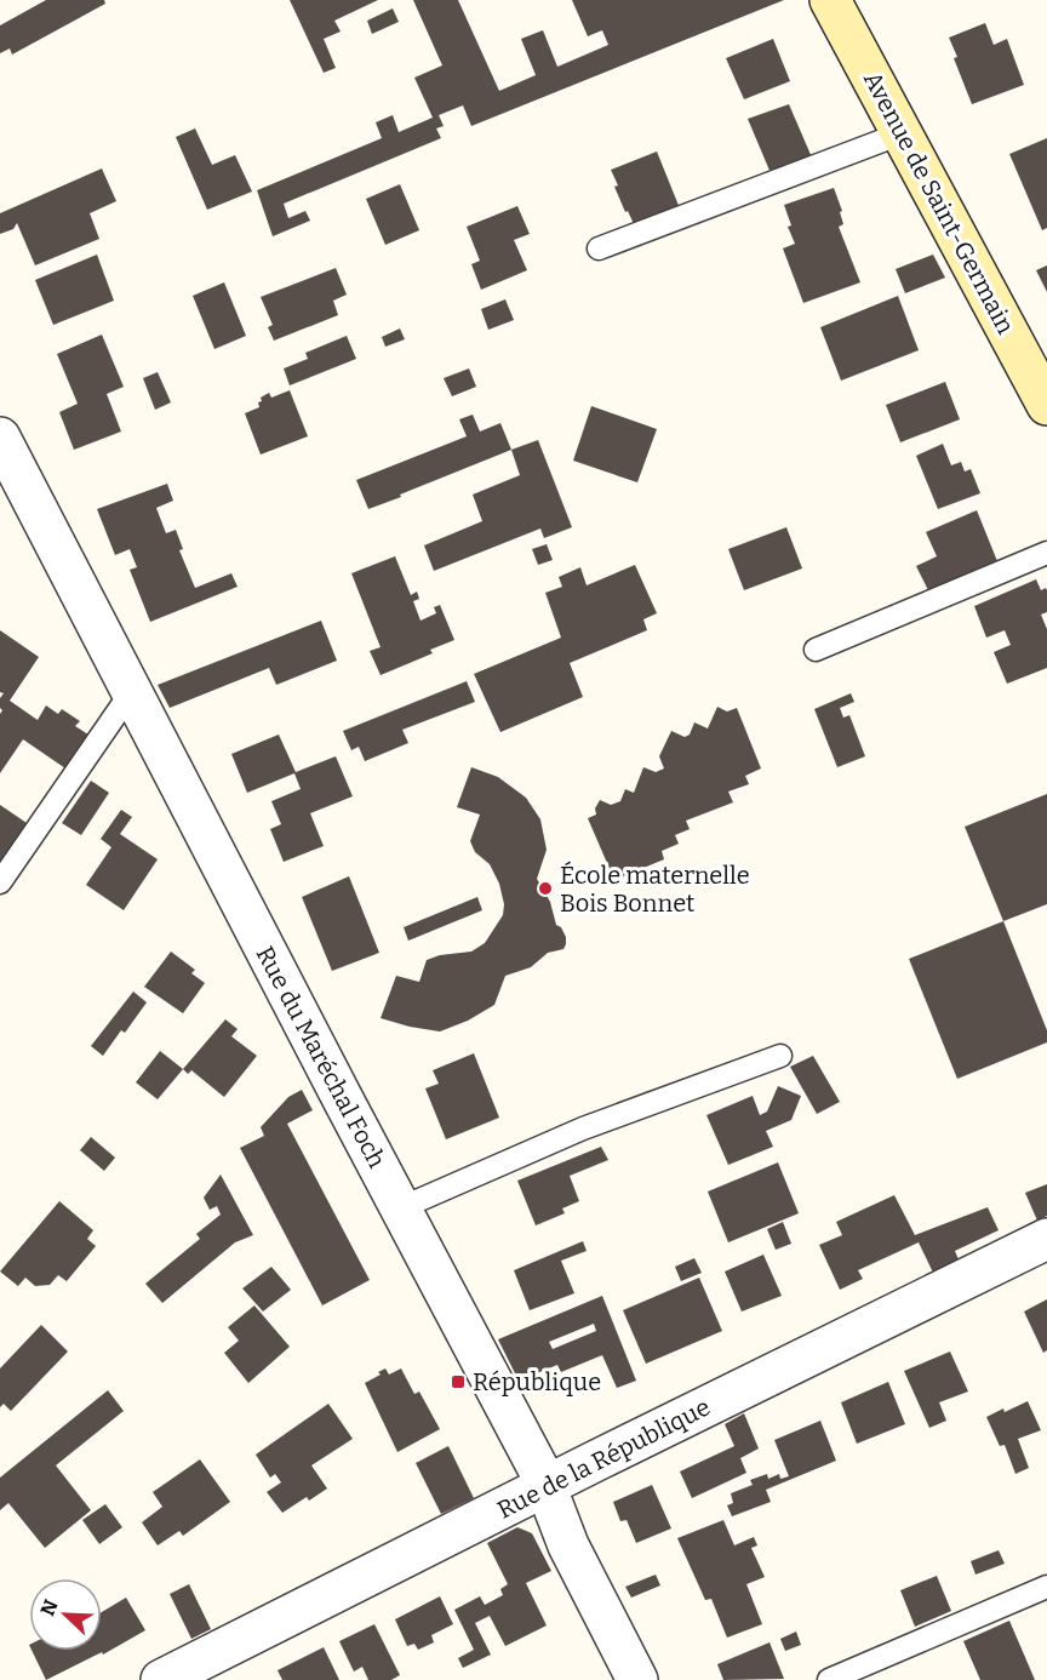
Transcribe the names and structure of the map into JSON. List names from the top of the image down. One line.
{"streets":{"main road":["Avenue de Saint-Germain"],"street":["Rue du Maréchal Foch","Rue de la République"]},"crossings":[["Rue du Maréchal Foch","Rue de la République"]],"places":{"other":["École maternelle Bois Bonnet"],"transit":["République"]},"north":"top left"}
